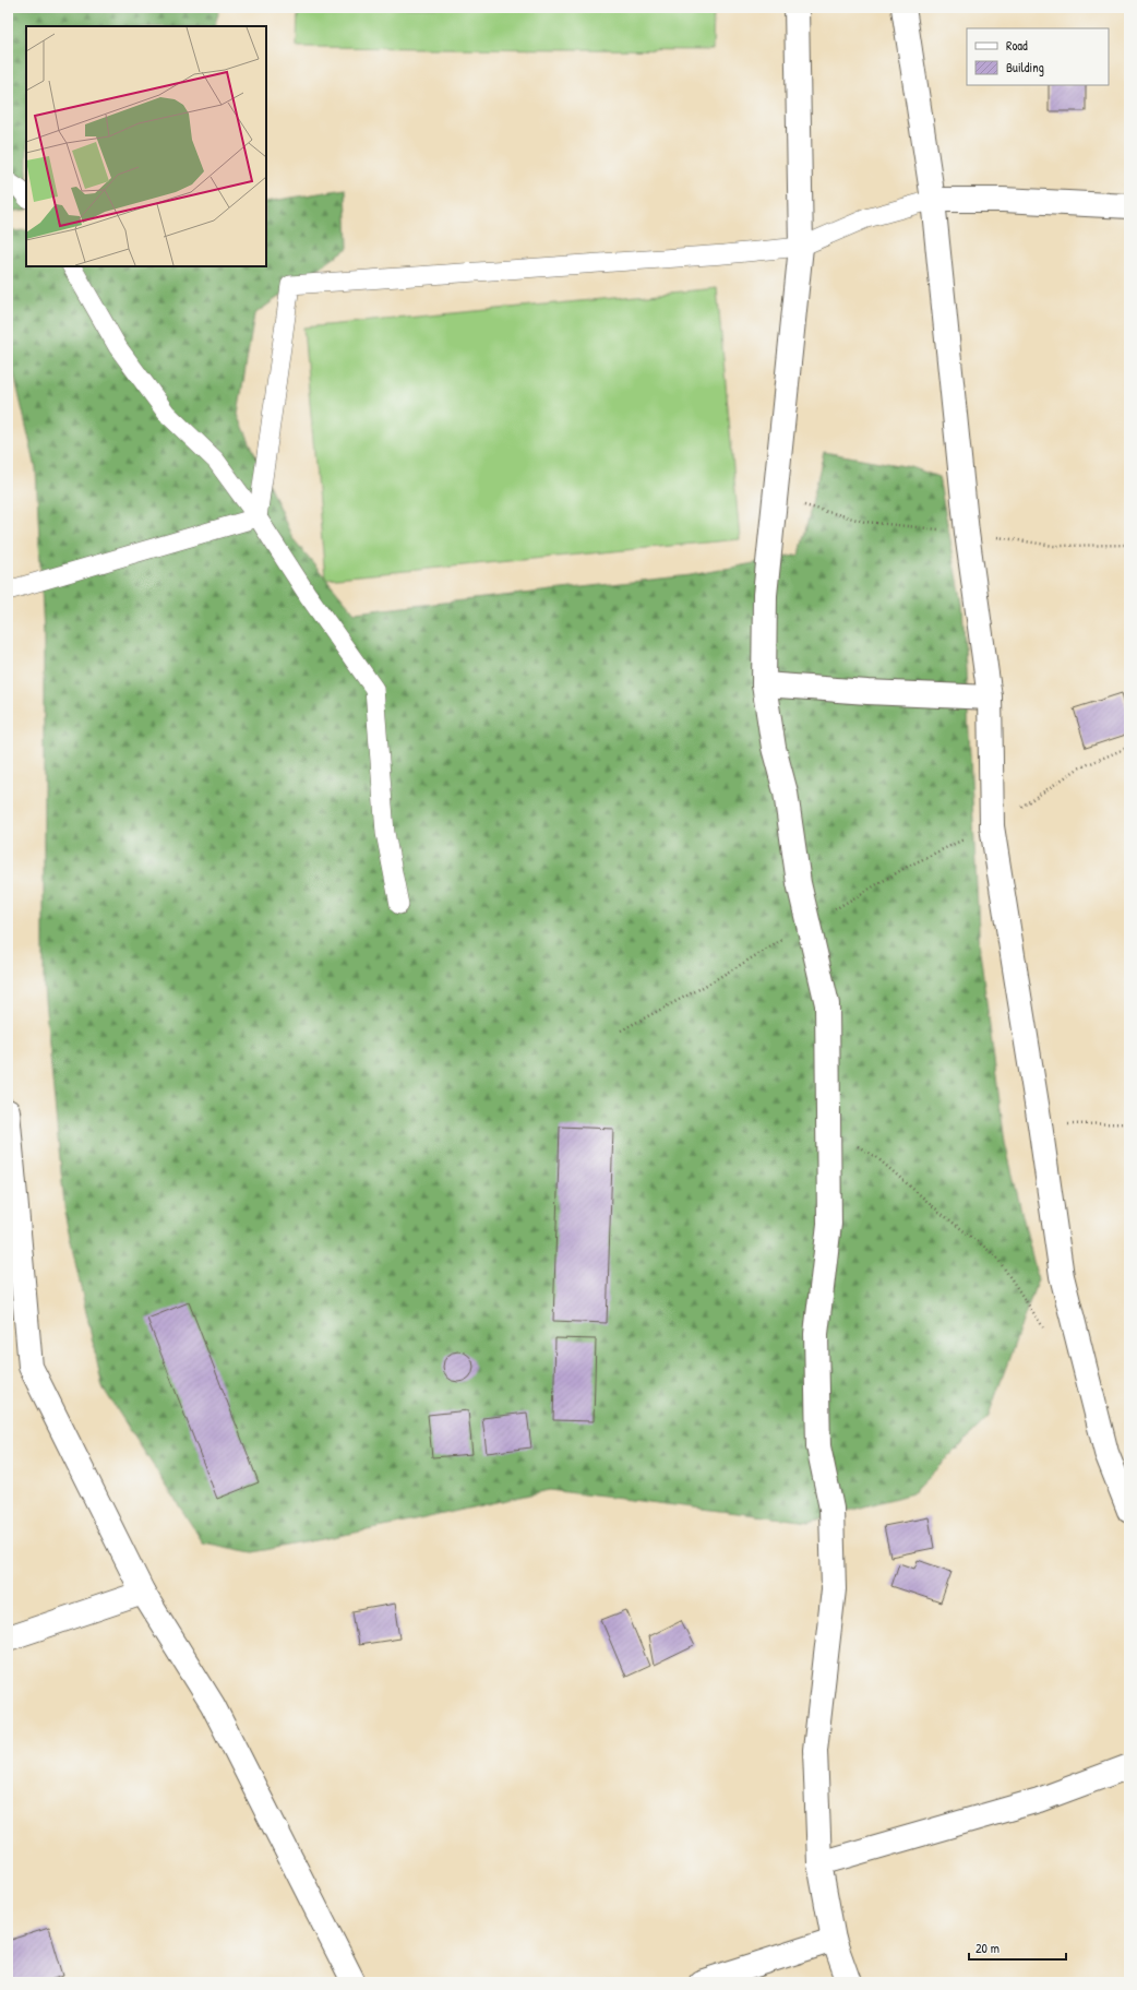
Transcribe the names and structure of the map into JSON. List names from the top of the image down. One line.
{"legend":["Road","Building"],"scale_bar":"20 m"}
